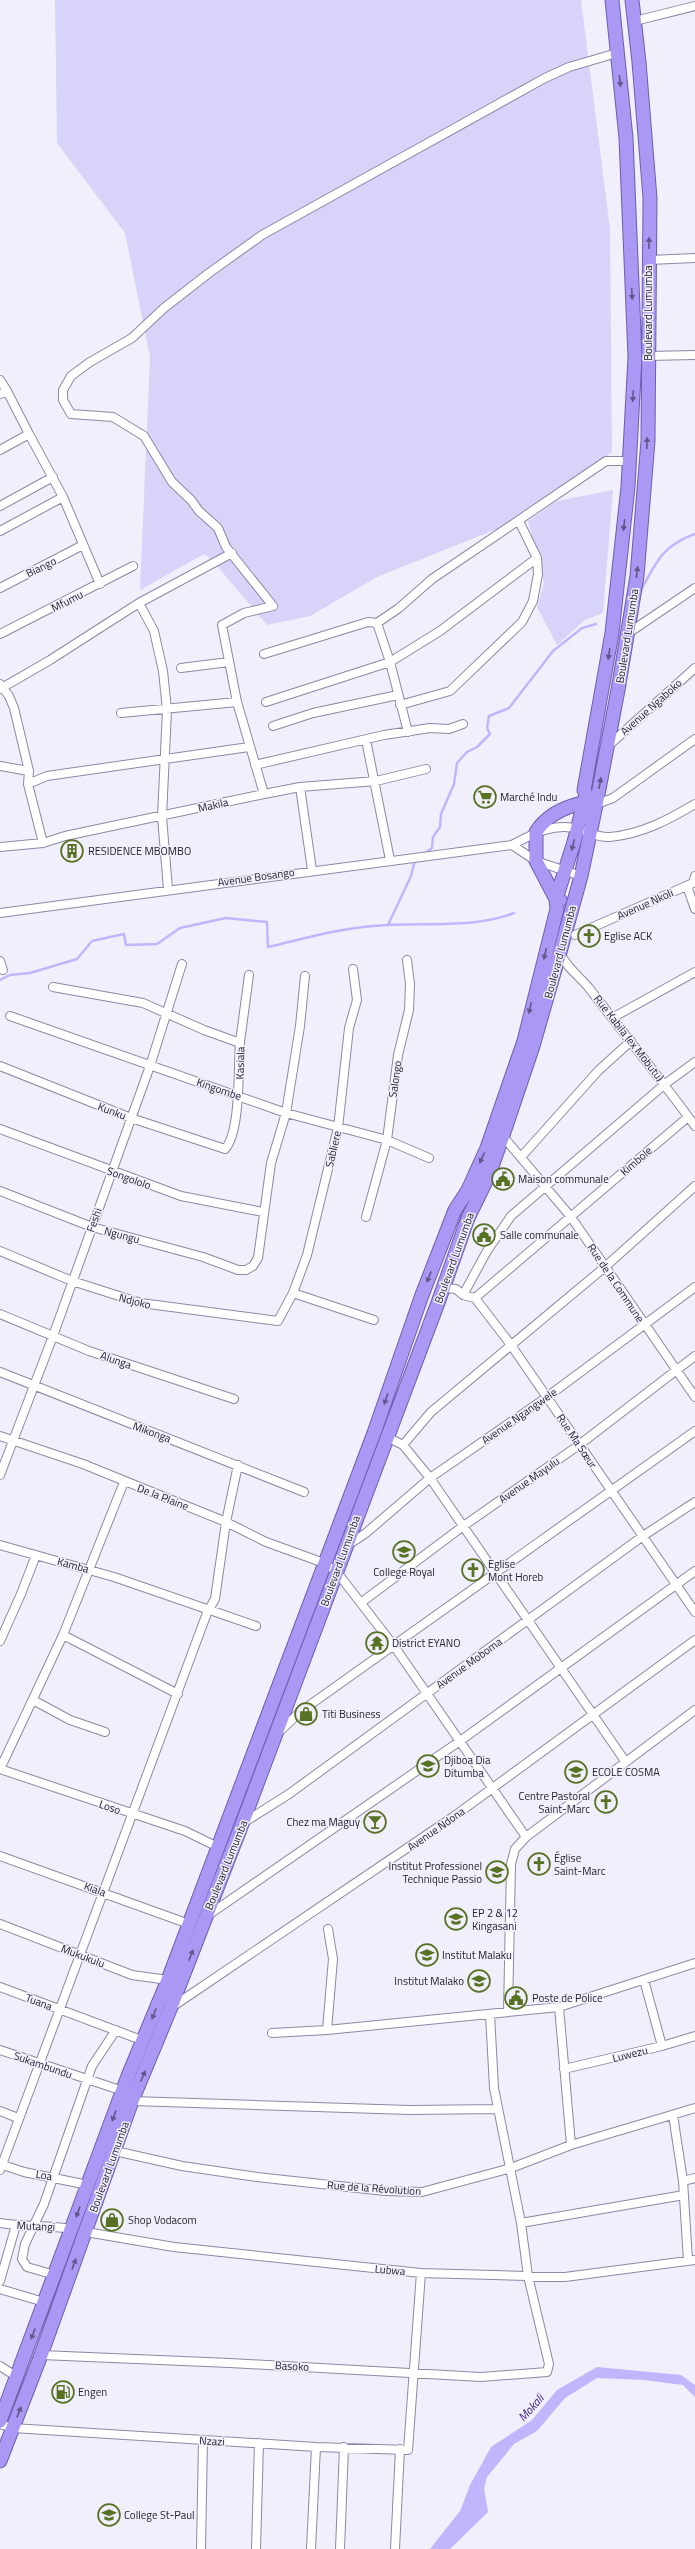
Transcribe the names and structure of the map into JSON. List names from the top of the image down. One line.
{"streets":{"highway":["Boulevard Lumumba"],"street":["Biango","Mfumu","Avenue Ngaboko","Makila","Avenue Bosango","Avenue Nkoli","Rue Kabila (ex Mobutu)","Kasiala","Salongo","Kingombe","Kunku","Sabliere","Kimbole","Songololo","Feshi","Ngungu","Rue de la Commune","Ndjoko","Alunga","Avenue Ngangwele","Mikonga","Rue Ma Sœur","Avenue Mayulu","De la Plaine","Kamba","Avenue Moboma","Loso","Avenue Ndona","Kiala","Mukukulu","Tuana","Luwezu","Sukambundu","Loa","Rue de la Révolution","Mutangi","Lubwa","Basoko","Nzazi"]},"crossings":[["Boulevard Lumumba","Avenue Ngaboko"],["Boulevard Lumumba","Rue Kabila (ex Mobutu)"],["Boulevard Lumumba","Rue de la Commune"],["Boulevard Lumumba","Avenue Ngangwele"],["Boulevard Lumumba","De la Plaine"],["Boulevard Lumumba","Avenue Moboma"],["Boulevard Lumumba","Loso"],["Boulevard Lumumba","Avenue Ndona"],["Boulevard Lumumba","Kiala"],["Boulevard Lumumba","Mukukulu"],["Boulevard Lumumba","Tuana"],["Boulevard Lumumba","Sukambundu"],["Boulevard Lumumba","Loa"],["Boulevard Lumumba","Rue de la Révolution"],["Boulevard Lumumba","Mutangi"],["Boulevard Lumumba","Lubwa"],["Boulevard Lumumba","Basoko"],["Boulevard Lumumba","Nzazi"],["Rue Kabila (ex Mobutu)","Kimbole"],["Kasiala","Kingombe"],["Kasiala","Kunku"],["Salongo","Kingombe"],["Kingombe","Sabliere"],["Kingombe","Feshi"],["Kunku","Feshi"],["Sabliere","Ndjoko"],["Kimbole","Rue de la Commune"],["Kimbole","Rue Ma Sœur"],["Songololo","Feshi"],["Songololo","Ngungu"],["Feshi","Ngungu"],["Feshi","Ndjoko"],["Feshi","Alunga"],["Feshi","Mikonga"],["Feshi","De la Plaine"],["Rue de la Commune","Avenue Ngangwele"],["Rue de la Commune","Avenue Mayulu"],["Avenue Ngangwele","Rue Ma Sœur"],["Rue Ma Sœur","Avenue Mayulu"],["Rue Ma Sœur","Avenue Moboma"],["Avenue Mayulu","De la Plaine"],["De la Plaine","Avenue Moboma"],["De la Plaine","Avenue Ndona"],["Lubwa","Basoko"],["Basoko","Nzazi"]],"water":["Mokali"],"places":{"supermarket":["Marché Indu"],"building":["RESIDENCE MBOMBO"],"church":["Eglise ACK","Eglise Mont Horeb","Centre Pastoral Saint-Marc","Église Saint-Marc"],"public building":["Maison communale","Salle communale","Poste de Police"],"school or university":["College Royal","Djiboa Dia Ditumba","ECOLE COSMA","Institut Professionel Technique Passio","EP 2 & 12 Kingasani","Institut Malaku","Institut Malako","College St-Paul"],"temple":["District EYANO"],"shop":["Titi Business","Shop Vodacom"],"bar":["Chez ma Maguy"],"fuel station":["Engen"]}}
